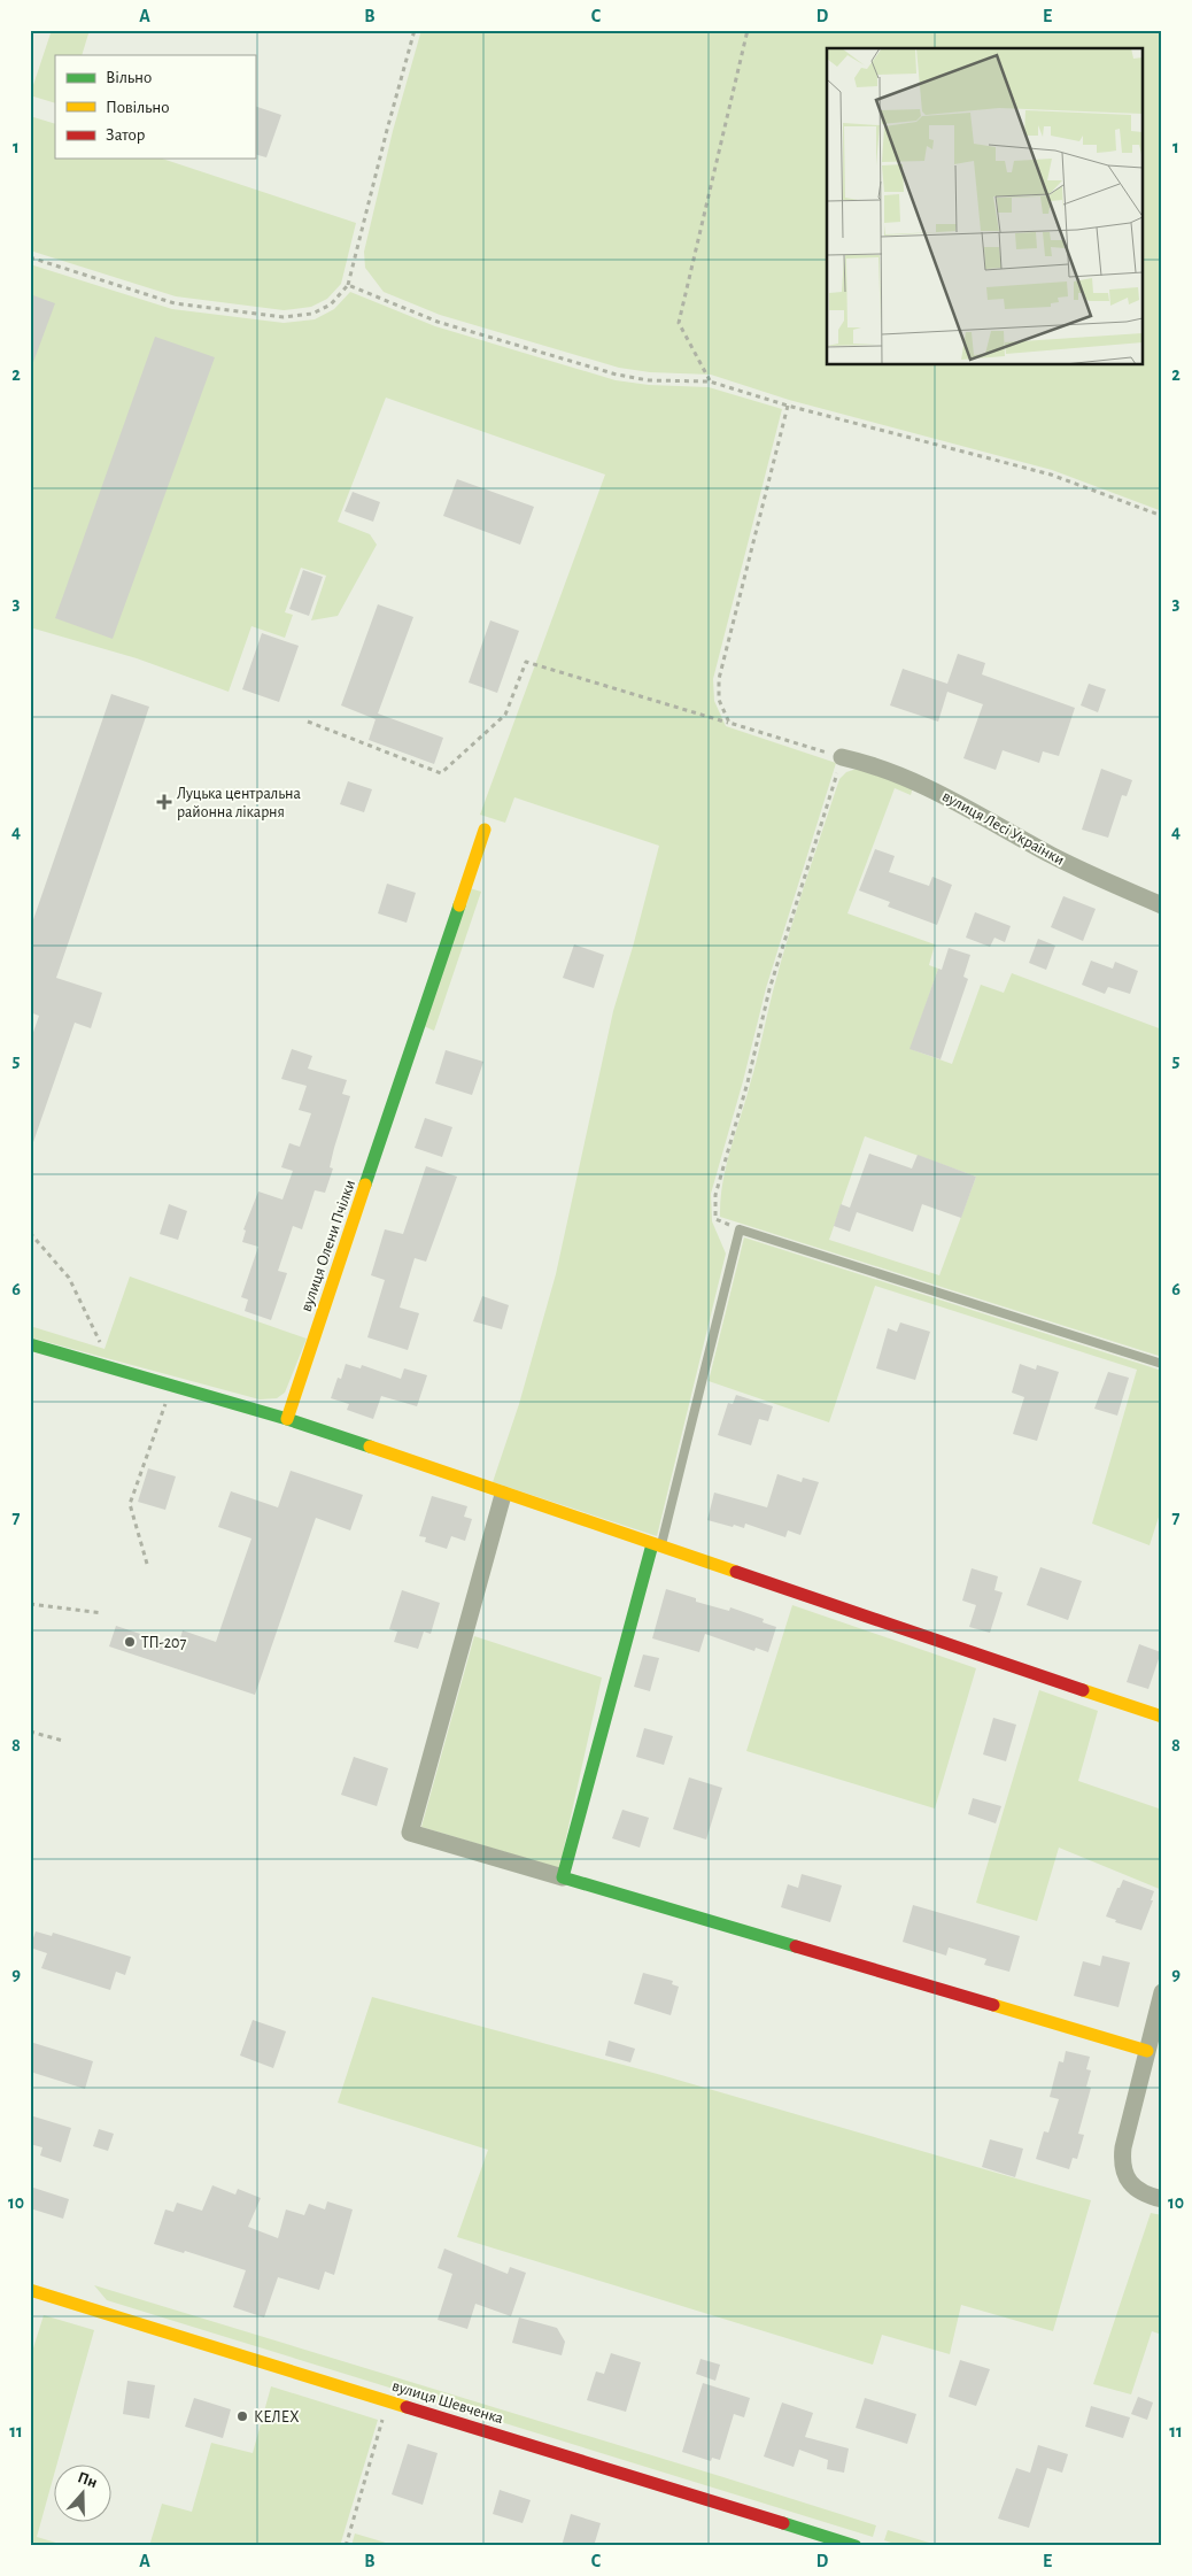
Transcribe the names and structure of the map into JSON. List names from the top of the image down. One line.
{"streets":{"street":["вулиця Лесі Українки","вулиця Олени Пчілки","вулиця Шевченка"]},"places":{"health":["Луцька центральна районна лікарня"],"other":["ТП-207","КЕЛЕХ"]},"legend":["Вільно","Повільно","Затор"],"north":"top","grid":{"columns":["A","B","C","D","E"],"rows":["1","2","3","4","5","6","7","8","9","10","11"]}}
